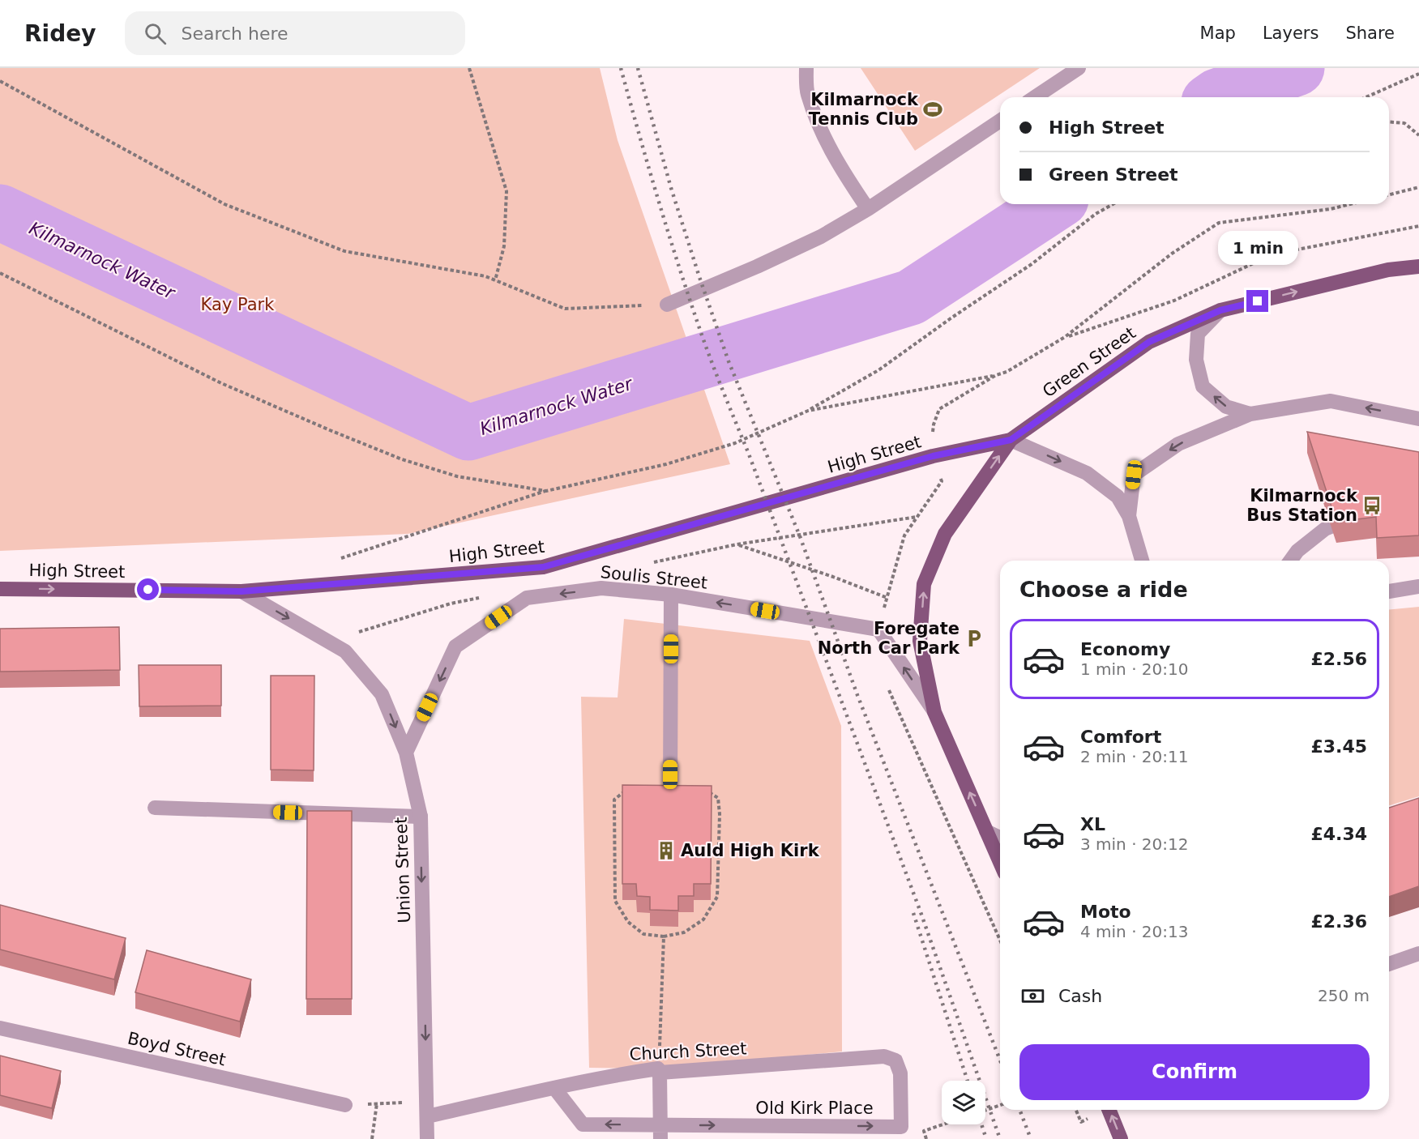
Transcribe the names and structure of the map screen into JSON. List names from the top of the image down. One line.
{"streets":{"main road":["Green Street","High Street"],"street":["Soulis Street","Union Street","Boyd Street","Church Street","Old Kirk Place"]},"crossings":[["Green Street","High Street"],["High Street","Union Street"],["Soulis Street","Union Street"],["Union Street","Church Street"],["Church Street","Old Kirk Place"]],"one_way":["Green Street","Soulis Street","Union Street"],"water":["Kilmarnock Water"],"parks":["Kay Park"],"places":{"sports":["Kilmarnock Tennis Club"],"bus stop":["Kilmarnock Bus Station"],"parking":["Foregate North Car Park"],"building":["Auld High Kirk"]},"page":{"header":"Ridey","search":"Search here","nav":["Map","Layers","Share"],"banner":["High Street","Green Street"],"bubble":"1 min","heading":"Choose a ride","list":[{"name":"Economy","note":"1 min · 20:10","value":"£2.56"},{"name":"Comfort","note":"2 min · 20:11","value":"£3.45"},{"name":"XL","note":"3 min · 20:12","value":"£4.34"},{"name":"Moto","note":"4 min · 20:13","value":"£2.36"}],"pay":["Cash","250 m"],"buttons":"Confirm"}}
